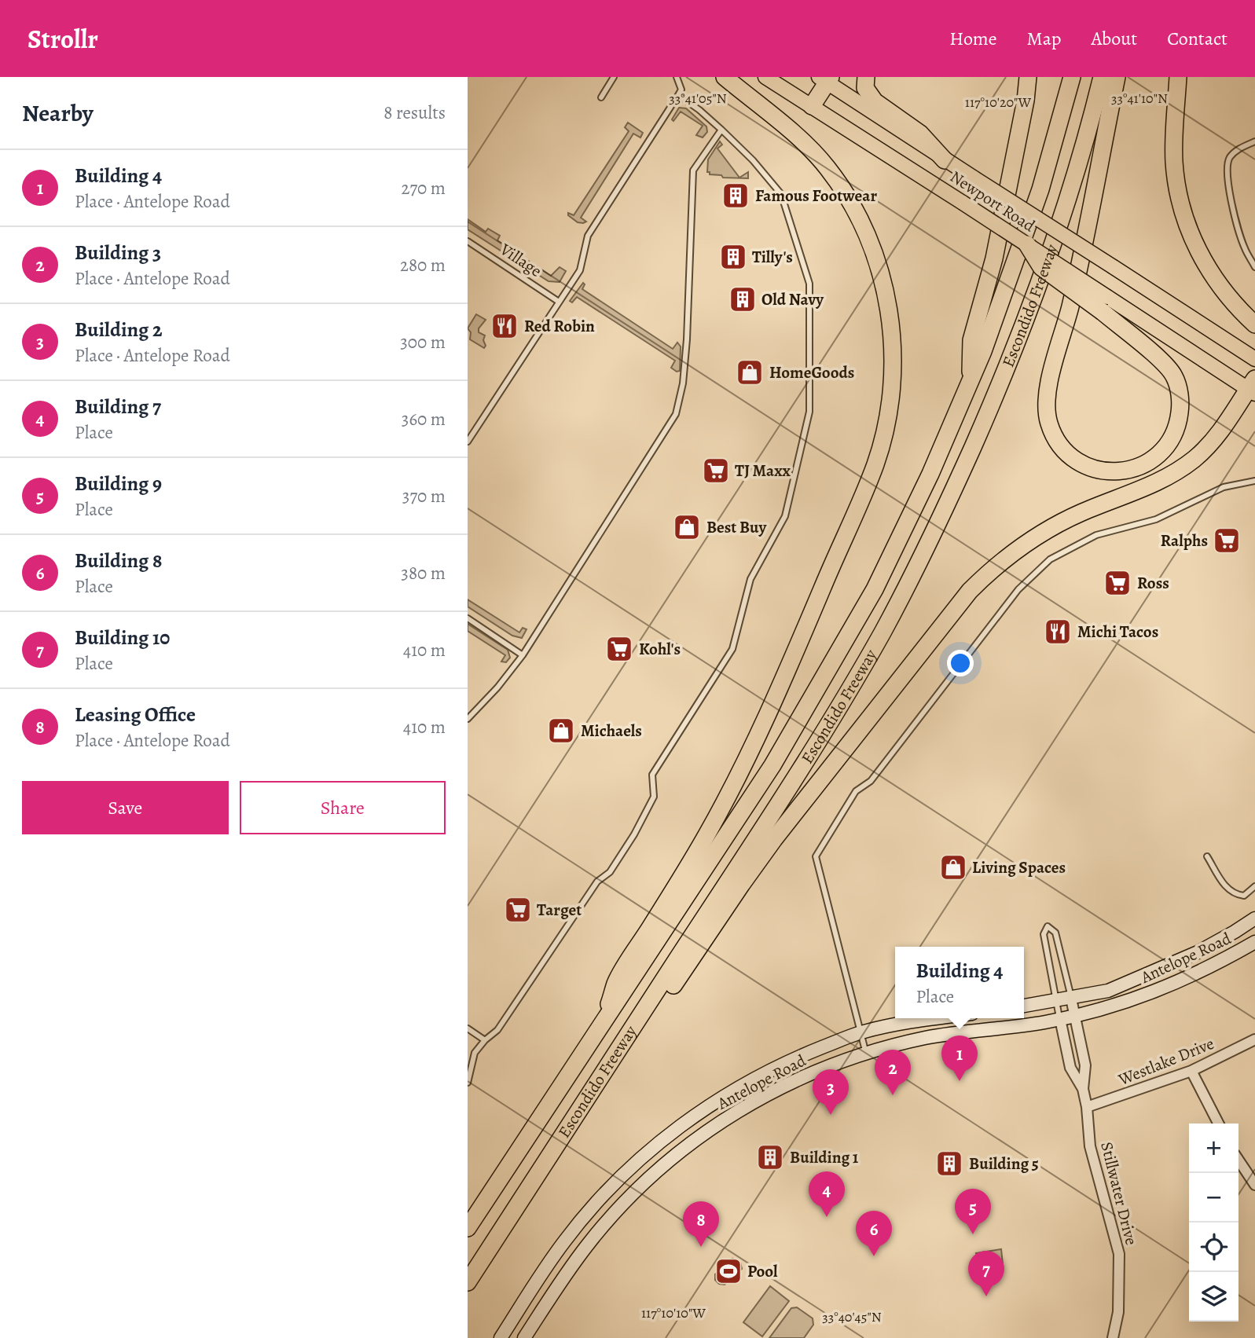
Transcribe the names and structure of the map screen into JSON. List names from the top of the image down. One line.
{"streets":{"highway":["Escondido Freeway"],"main road":["Newport Road","Antelope Road"],"street":["Westlake Drive","Stillwater Drive"],"lane":["Village"]},"crossings":[["Antelope Road","Stillwater Drive"],["Westlake Drive","Stillwater Drive"]],"places":{"building":["Famous Footwear","Tilly's","Old Navy","Building 1","Building 5"],"restaurant":["Red Robin","Michi Tacos"],"shop":["HomeGoods","Best Buy","Michaels","Living Spaces"],"supermarket":["TJ Maxx","Ralphs","Ross","Kohl's","Target"],"sports":["Pool"]},"page":{"header":"Strollr","nav":["Home","Map","About","Contact"],"heading":["Nearby","8 results"],"list":[{"mark":"1","name":"Building 4","note":"Place · Antelope Road","value":"270 m"},{"mark":"2","name":"Building 3","note":"Place · Antelope Road","value":"280 m"},{"mark":"3","name":"Building 2","note":"Place · Antelope Road","value":"300 m"},{"mark":"4","name":"Building 7","note":"Place","value":"360 m"},{"mark":"5","name":"Building 9","note":"Place","value":"370 m"},{"mark":"6","name":"Building 8","note":"Place","value":"380 m"},{"mark":"7","name":"Building 10","note":"Place","value":"410 m"},{"mark":"8","name":"Leasing Office","note":"Place · Antelope Road","value":"410 m"}],"buttons":["Save","Share"],"popup":["Building 4","Place"],"pins":["1","2","3","4","5","8","6","7"],"map_buttons":["+","−"]},"coordinates":["33°41'05\"N","33°41'10\"N","117°10'20\"W","117°10'10\"W","33°40'45\"N"]}
